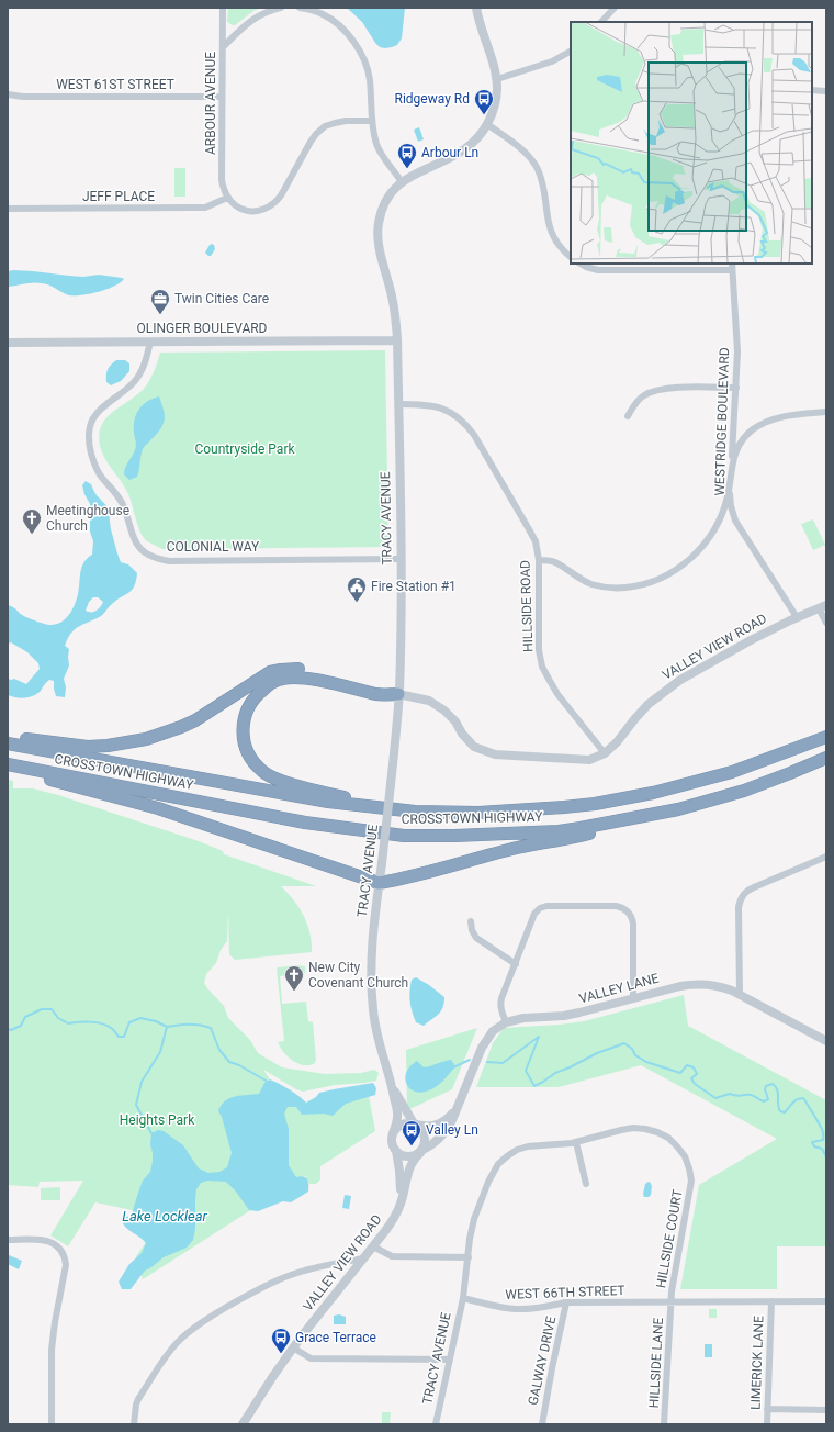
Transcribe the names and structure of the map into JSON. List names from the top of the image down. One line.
{"streets":{"highway":["CROSSTOWN HIGHWAY"],"street":["WEST 61ST STREET","ARBOUR AVENUE","JEFF PLACE","OLINGER BOULEVARD","WESTRIDGE BOULEVARD","TRACY AVENUE","COLONIAL WAY","HILLSIDE ROAD","VALLEY VIEW ROAD","VALLEY LANE","HILLSIDE COURT","WEST 66TH STREET","GALWAY DRIVE","HILLSIDE LANE","LIMERICK LANE"]},"crossings":[["WEST 61ST STREET","ARBOUR AVENUE"],["ARBOUR AVENUE","JEFF PLACE"],["OLINGER BOULEVARD","TRACY AVENUE"],["OLINGER BOULEVARD","COLONIAL WAY"],["WESTRIDGE BOULEVARD","VALLEY VIEW ROAD"],["TRACY AVENUE","COLONIAL WAY"],["TRACY AVENUE","HILLSIDE ROAD"],["TRACY AVENUE","VALLEY VIEW ROAD"],["TRACY AVENUE","VALLEY LANE"],["TRACY AVENUE","HILLSIDE COURT"],["TRACY AVENUE","WEST 66TH STREET"],["HILLSIDE ROAD","VALLEY VIEW ROAD"],["VALLEY VIEW ROAD","VALLEY LANE"],["HILLSIDE COURT","WEST 66TH STREET"],["HILLSIDE COURT","HILLSIDE LANE"],["WEST 66TH STREET","GALWAY DRIVE"],["WEST 66TH STREET","HILLSIDE LANE"],["WEST 66TH STREET","LIMERICK LANE"]],"water":["Lake Locklear"],"parks":["Countryside Park","Heights Park"],"places":{"bus stop":["Ridgeway Rd","Arbour Ln","Valley Ln","Grace Terrace"],"office":["Twin Cities Care"],"church":["Meetinghouse Church","New City Covenant Church"],"public building":["Fire Station #1"]}}
